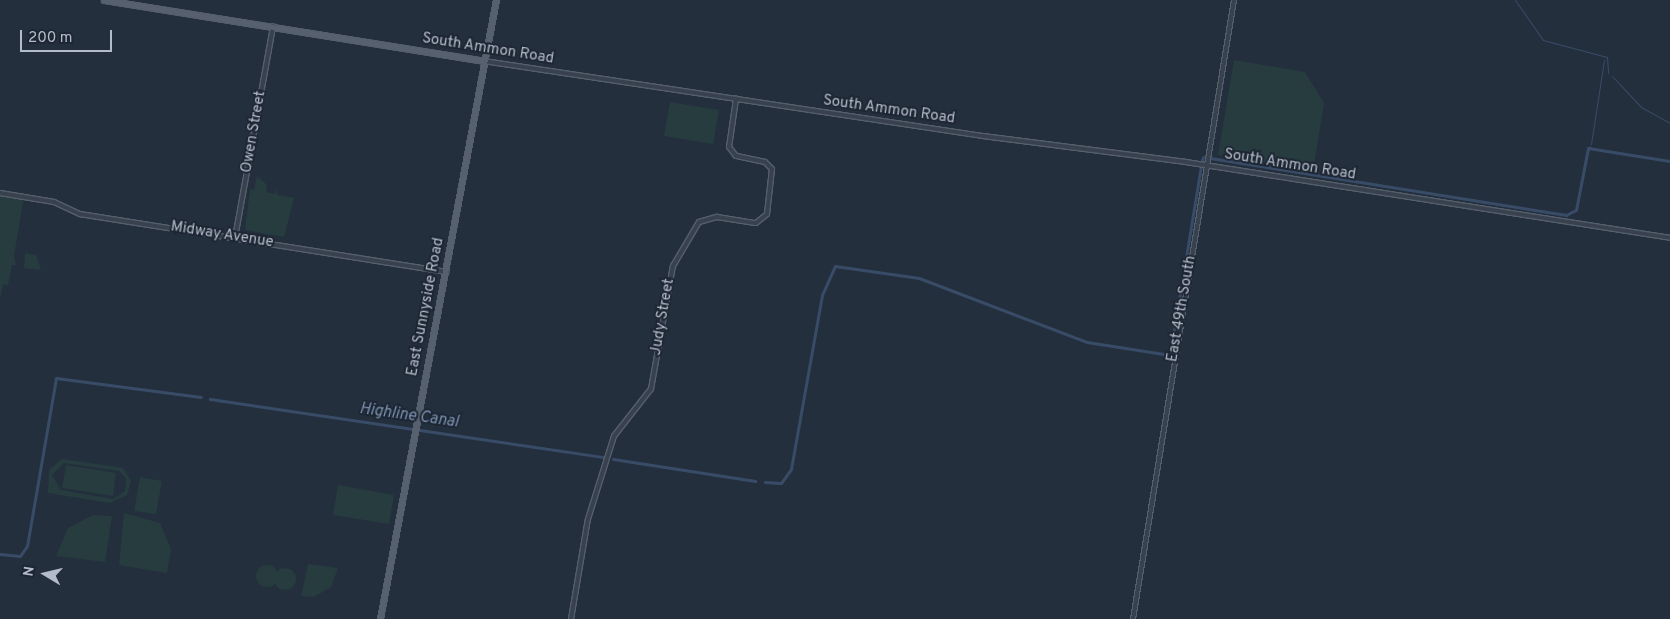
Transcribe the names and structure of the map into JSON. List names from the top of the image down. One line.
{"streets":{"main road":["South Ammon Road","East Sunnyside Road"],"street":["Owen Street","Midway Avenue","East 49th South","Judy Street"]},"crossings":[["South Ammon Road","Owen Street"],["South Ammon Road","East Sunnyside Road"],["South Ammon Road","East 49th South"],["South Ammon Road","Judy Street"],["Owen Street","Midway Avenue"],["Midway Avenue","East Sunnyside Road"]],"water":["Highline Canal"],"scale_bar":"200 m","north":"left"}
